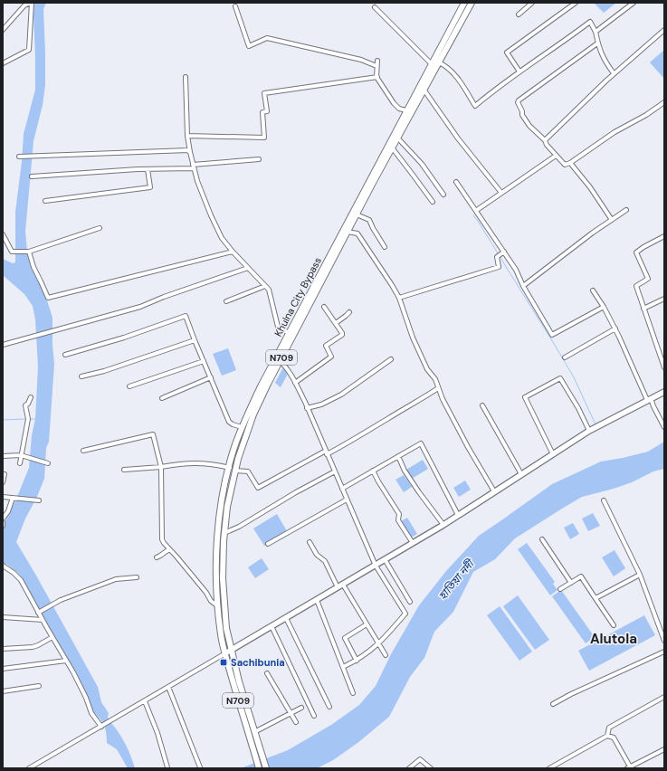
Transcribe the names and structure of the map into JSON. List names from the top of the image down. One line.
{"streets":{"highway":["Khulna City Bypass","N709"]},"crossings":[["Khulna City Bypass","N709"]],"districts":["Alutola"],"water":["হাতিয়া নদী"],"places":{"transit":["Sachibunia"]}}
